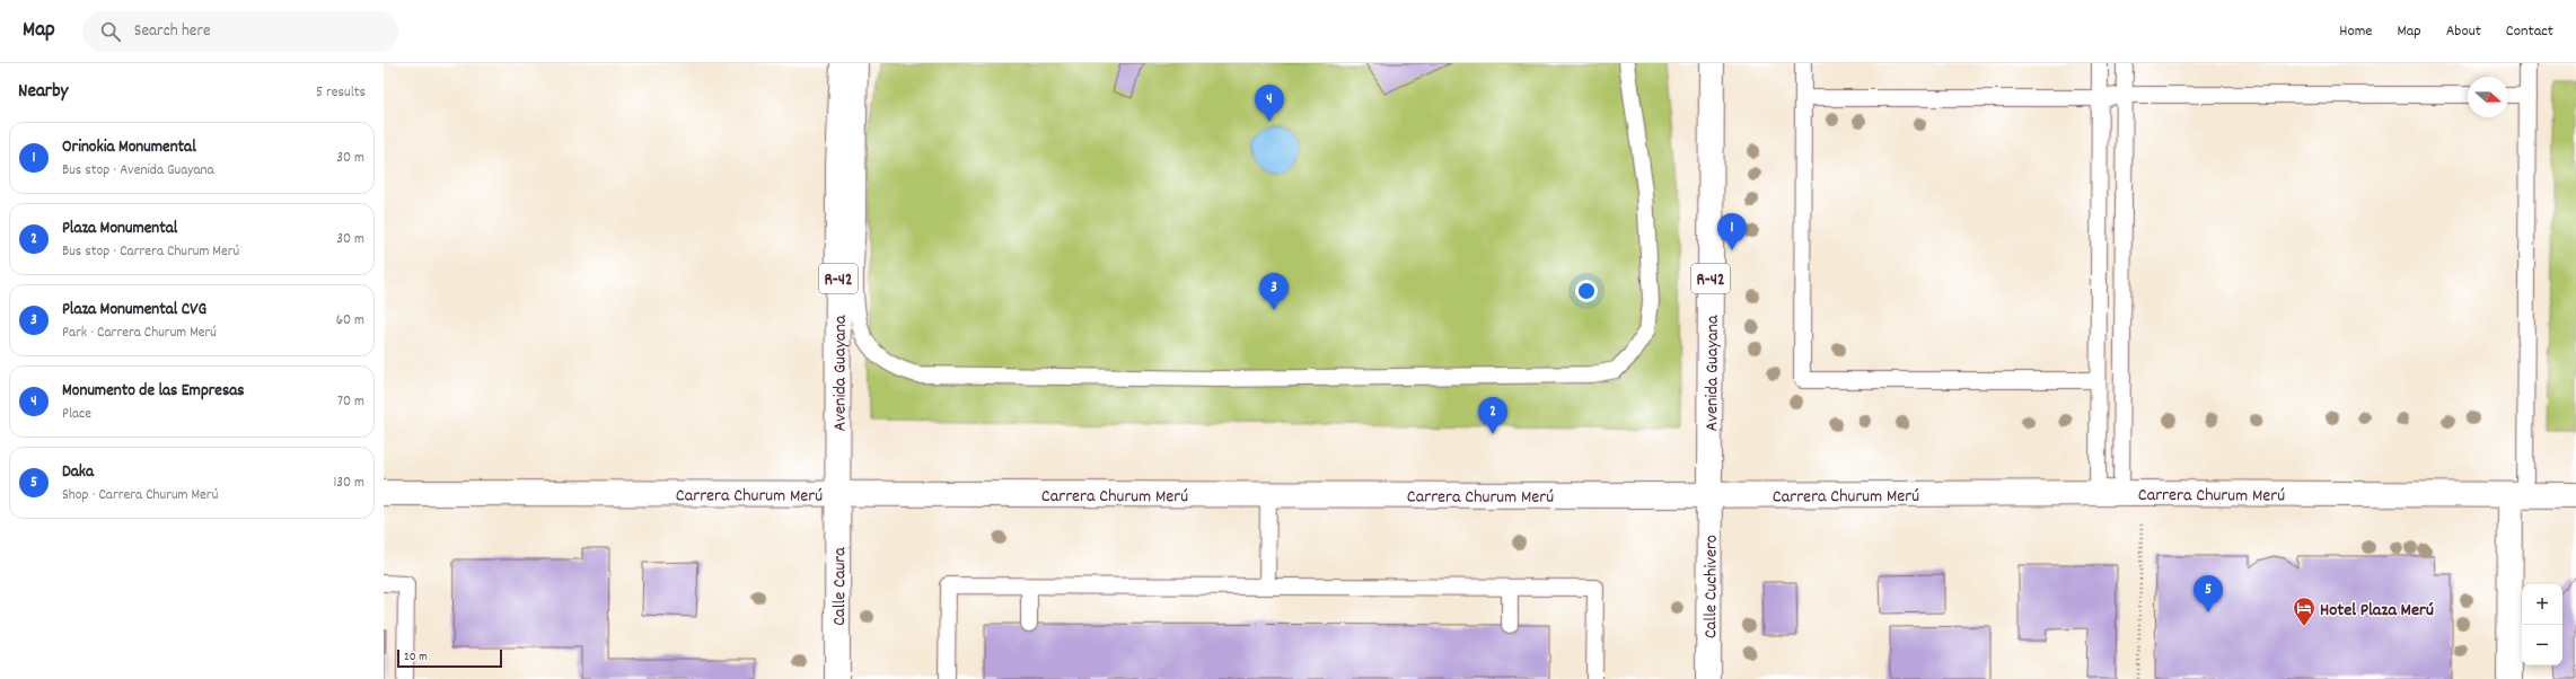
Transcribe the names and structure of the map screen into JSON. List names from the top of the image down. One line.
{"streets":{"street":["R-42","Avenida Guayana","Carrera Churum Merú","Calle Caura","Calle Cuchivero"]},"crossings":[["Avenida Guayana","Carrera Churum Merú"],["Avenida Guayana","Calle Caura"],["Avenida Guayana","Calle Cuchivero"],["Carrera Churum Merú","Calle Caura"],["Carrera Churum Merú","Calle Cuchivero"]],"places":{"hotel":["Hotel Plaza Merú"]},"scale_bar":"20 m","north":"right","page":{"header":"Map","search":"Search here","nav":["Home","Map","About","Contact"],"heading":["Nearby","5 results"],"pins":["4","1","3","2","5"],"list":[{"mark":"1","name":"Orinokia Monumental","note":"Bus stop · Avenida Guayana","value":"30 m"},{"mark":"2","name":"Plaza Monumental","note":"Bus stop · Carrera Churum Merú","value":"30 m"},{"mark":"3","name":"Plaza Monumental CVG","note":"Park · Carrera Churum Merú","value":"60 m"},{"mark":"4","name":"Monumento de las Empresas","note":"Place","value":"70 m"},{"mark":"5","name":"Daka","note":"Shop · Carrera Churum Merú","value":"130 m"}],"map_buttons":["+","−"],"scale":"20 m"}}
